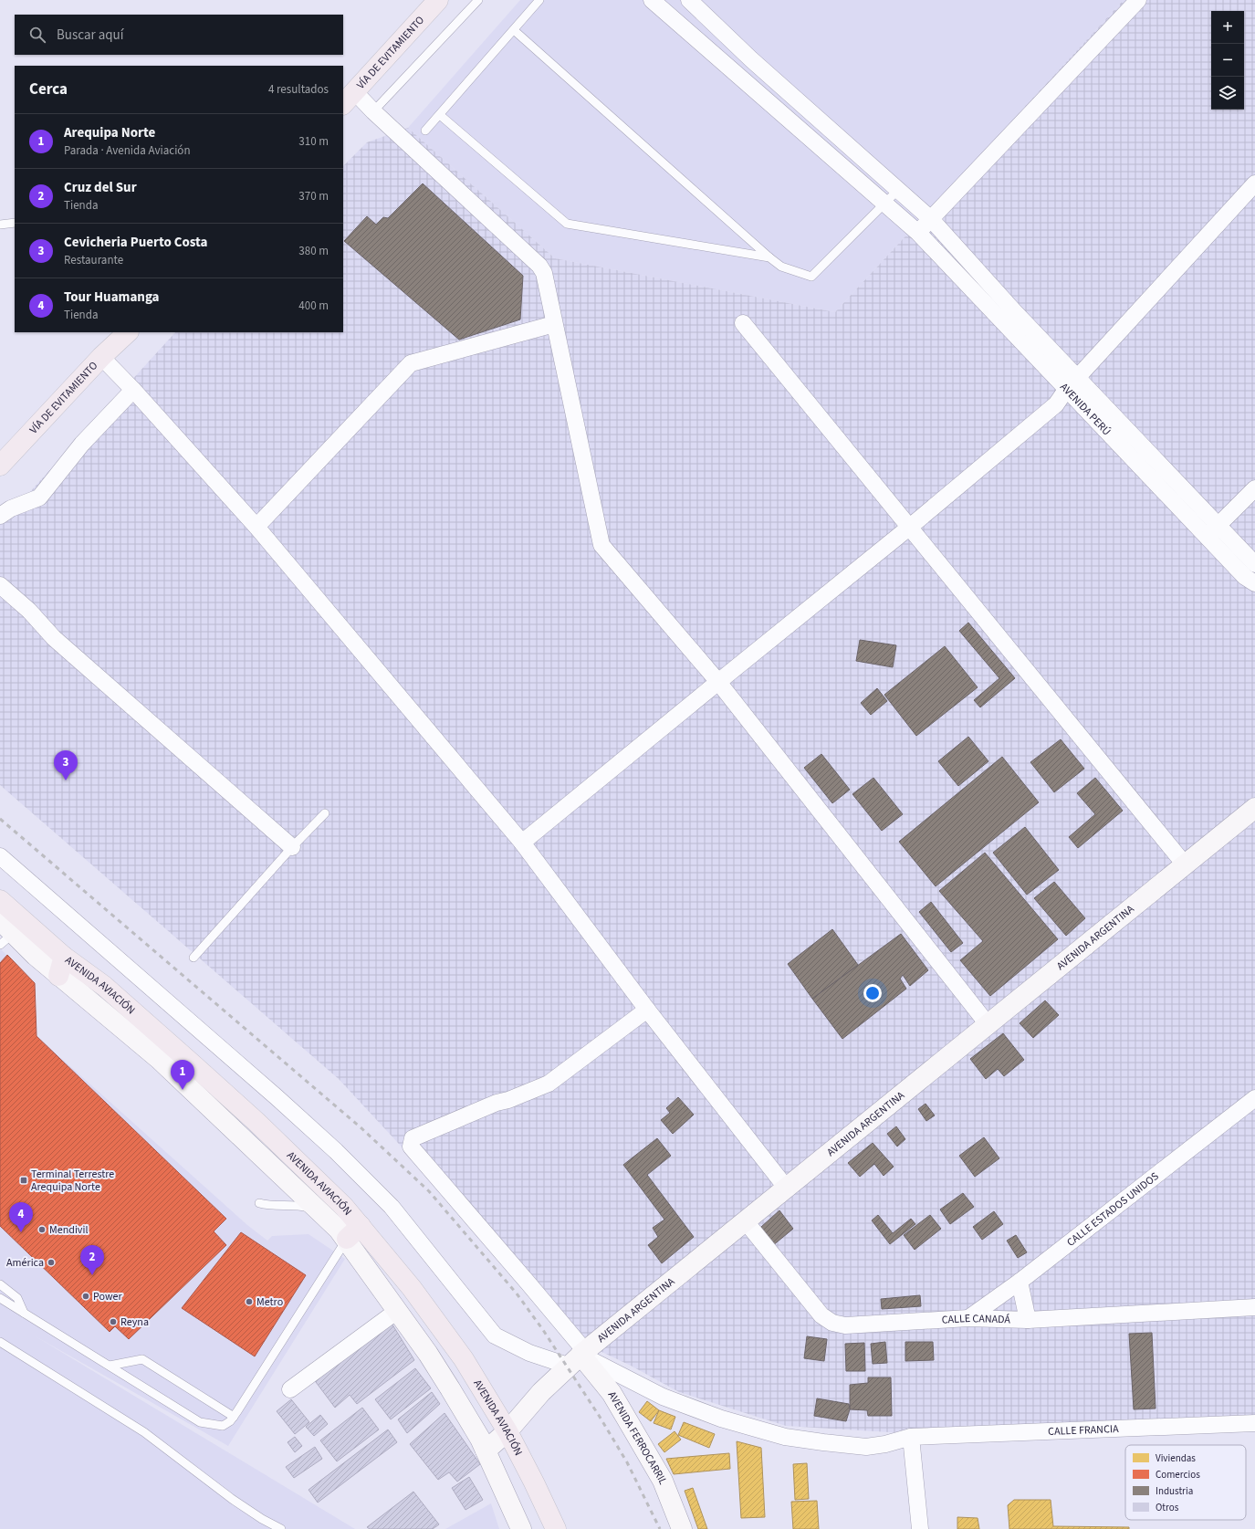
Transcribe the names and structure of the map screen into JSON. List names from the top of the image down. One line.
{"streets":{"highway":["VÍA DE EVITAMIENTO","AVENIDA AVIACIÓN"],"street":["AVENIDA PERÚ","AVENIDA ARGENTINA","CALLE ESTADOS UNIDOS","CALLE CANADÁ","CALLE FRANCIA","AVENIDA FERROCARRIL"]},"crossings":[["AVENIDA ARGENTINA","AVENIDA AVIACIÓN"],["AVENIDA ARGENTINA","CALLE CANADÁ"],["AVENIDA ARGENTINA","CALLE FRANCIA"],["AVENIDA ARGENTINA","AVENIDA FERROCARRIL"],["CALLE ESTADOS UNIDOS","CALLE CANADÁ"],["CALLE FRANCIA","AVENIDA FERROCARRIL"]],"places":{"transit":["Terminal Terrestre Arequipa Norte"],"other":["Mendivil","América","Power","Metro","Reyna"]},"legend":["Viviendas","Comercios","Industria","Otros"],"page":{"map_buttons":["+","−"],"search":"Buscar aquí","heading":["Cerca","4 resultados"],"list":[{"mark":"1","name":"Arequipa Norte","note":"Parada · Avenida Aviación","value":"310 m"},{"mark":"2","name":"Cruz del Sur","note":"Tienda","value":"370 m"},{"mark":"3","name":"Cevicheria Puerto Costa","note":"Restaurante","value":"380 m"},{"mark":"4","name":"Tour Huamanga","note":"Tienda","value":"400 m"}],"pins":["3","1","4","2"]}}
